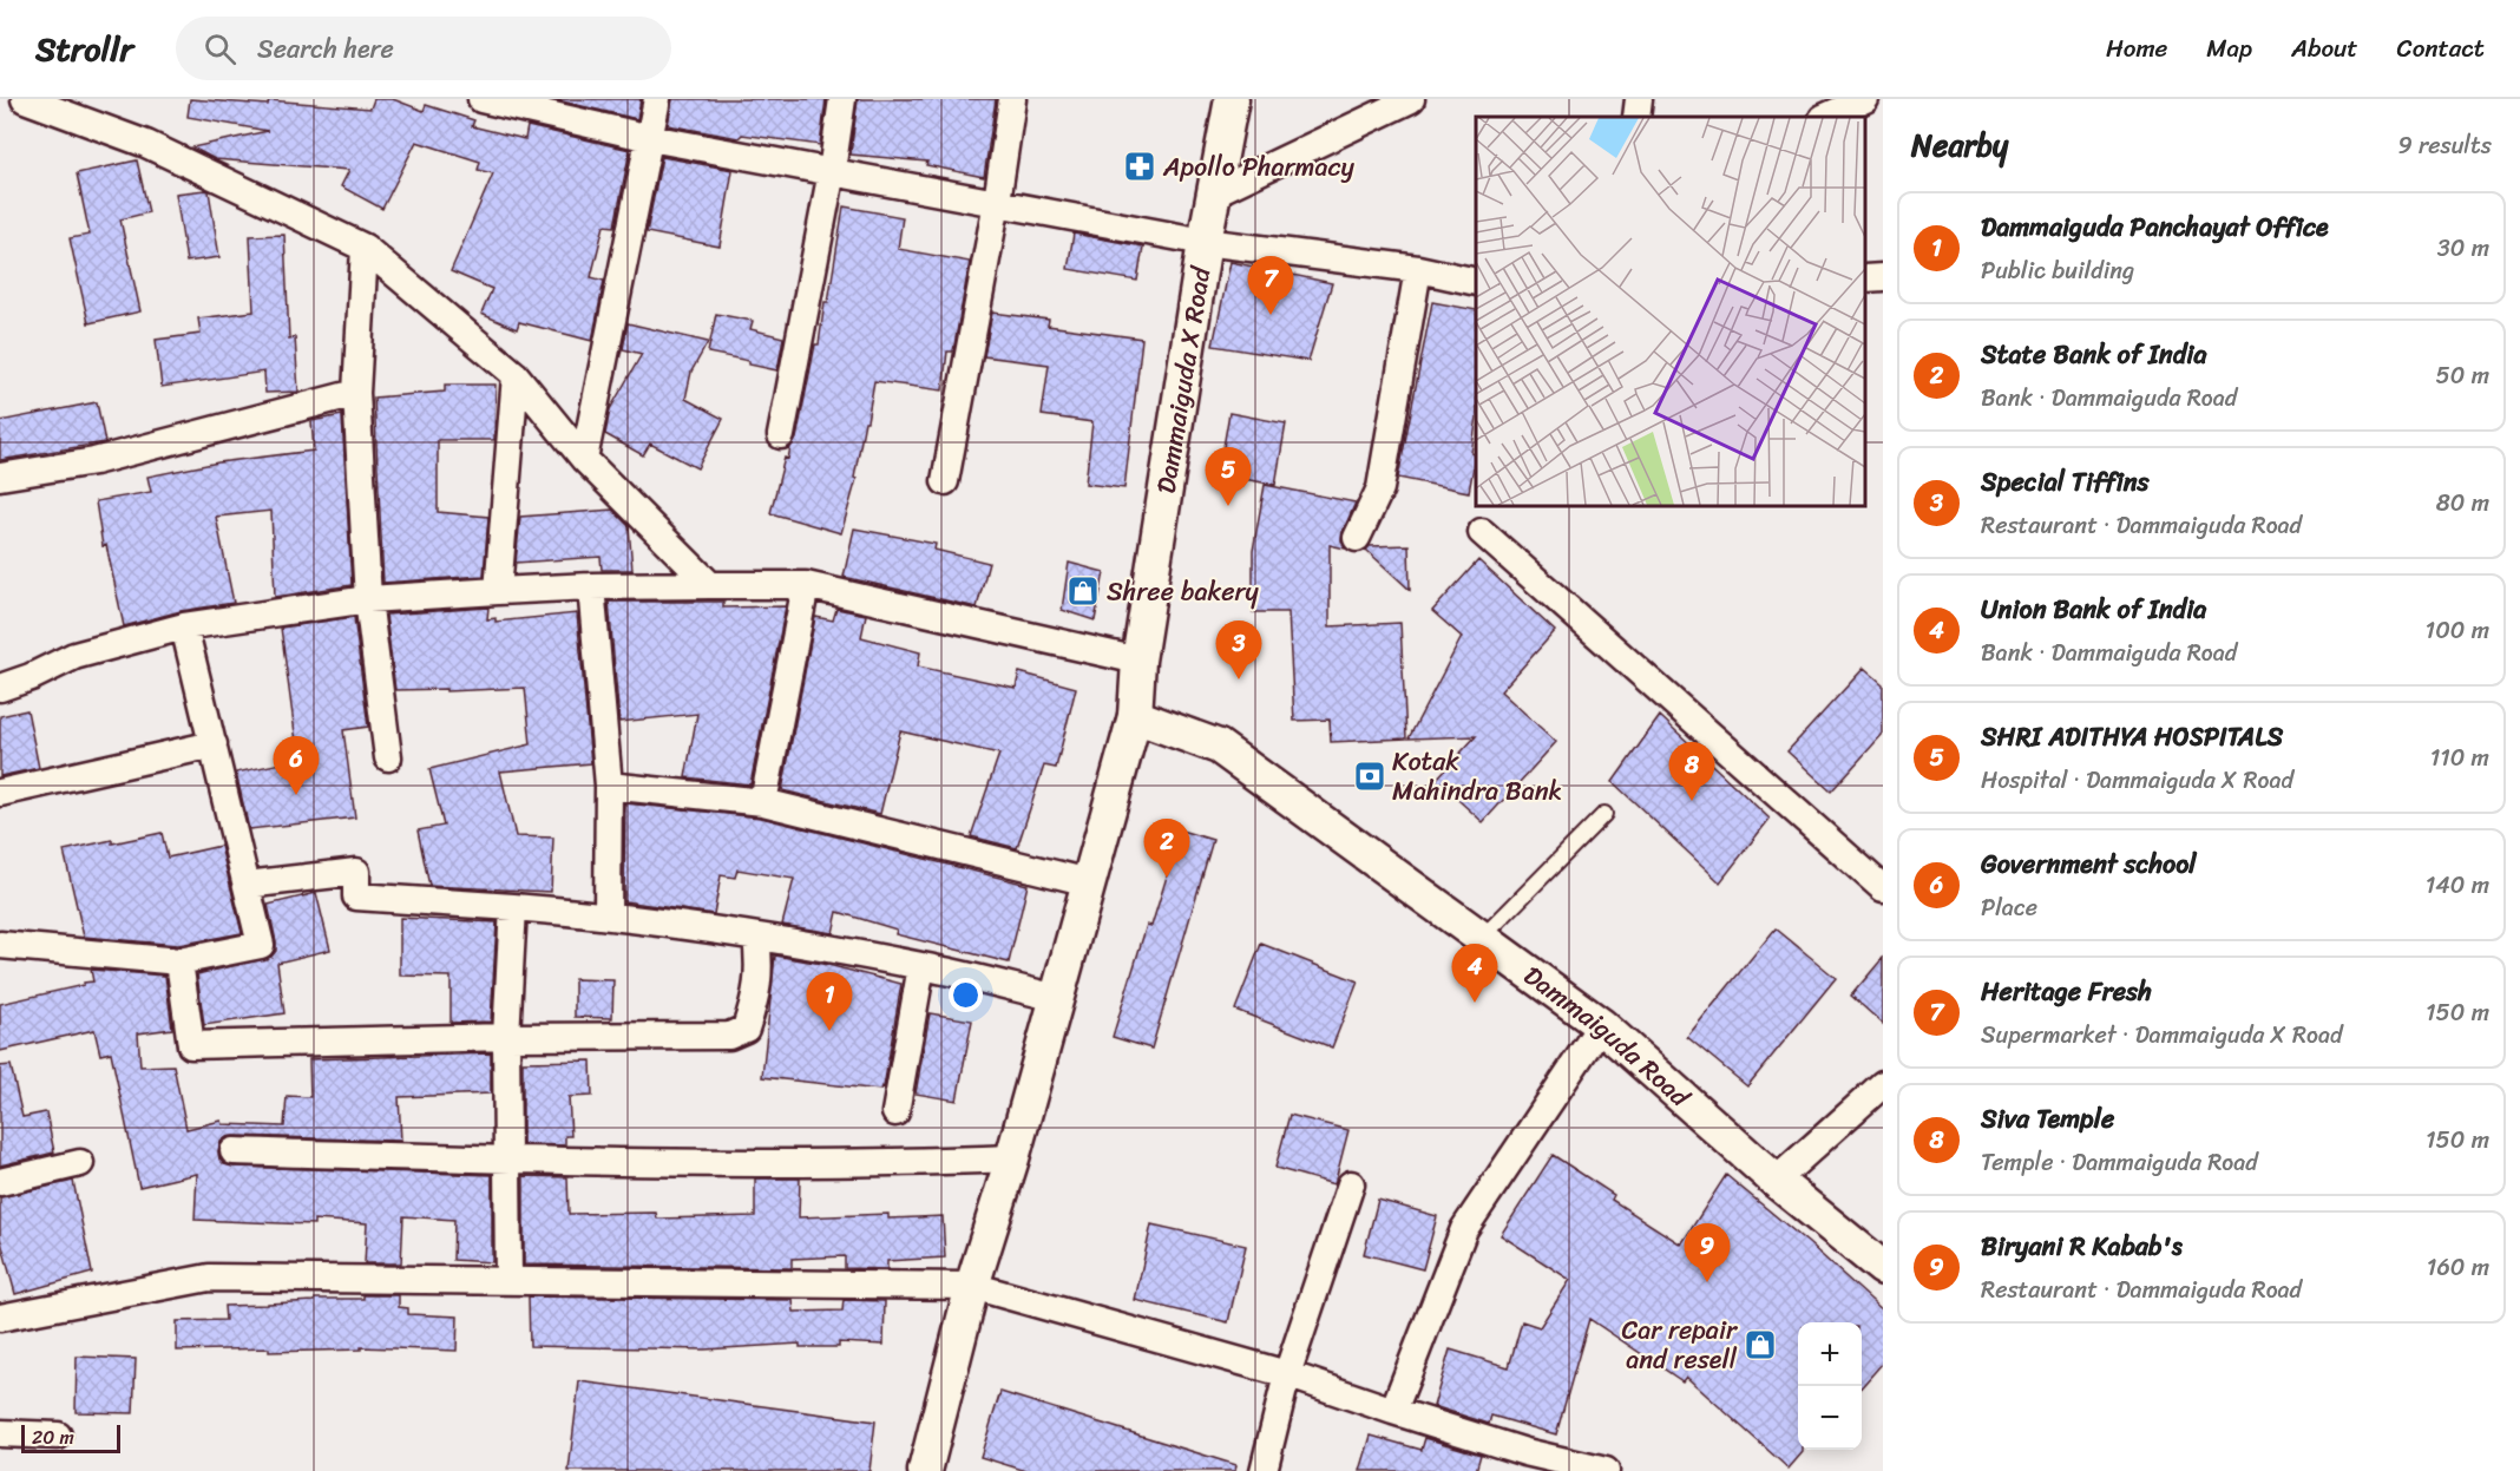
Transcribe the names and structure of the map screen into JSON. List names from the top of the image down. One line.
{"streets":{"street":["Dammaiguda X Road","Dammaiguda Road"]},"crossings":[["Dammaiguda X Road","Dammaiguda Road"]],"places":{"pharmacy":["Apollo Pharmacy"],"shop":["Shree bakery","Car repair and resell"],"bank":["Kotak Mahindra Bank"]},"scale_bar":"20 m","page":{"header":"Strollr","search":"Search here","nav":["Home","Map","About","Contact"],"heading":["Nearby","9 results"],"list":[{"mark":"1","name":"Dammaiguda Panchayat Office","note":"Public building","value":"30 m"},{"mark":"2","name":"State Bank of India","note":"Bank · Dammaiguda Road","value":"50 m"},{"mark":"3","name":"Special Tiffins","note":"Restaurant · Dammaiguda Road","value":"80 m"},{"mark":"4","name":"Union Bank of India","note":"Bank · Dammaiguda Road","value":"100 m"},{"mark":"5","name":"SHRI ADITHYA HOSPITALS","note":"Hospital · Dammaiguda X Road","value":"110 m"},{"mark":"6","name":"Government school","note":"Place","value":"140 m"},{"mark":"7","name":"Heritage Fresh","note":"Supermarket · Dammaiguda X Road","value":"150 m"},{"mark":"8","name":"Siva Temple","note":"Temple · Dammaiguda Road","value":"150 m"},{"mark":"9","name":"Biryani R Kabab's","note":"Restaurant · Dammaiguda Road","value":"160 m"}],"pins":["7","5","3","6","8","2","4","1","9"],"map_buttons":["+","−"],"scale":"20 m"}}
